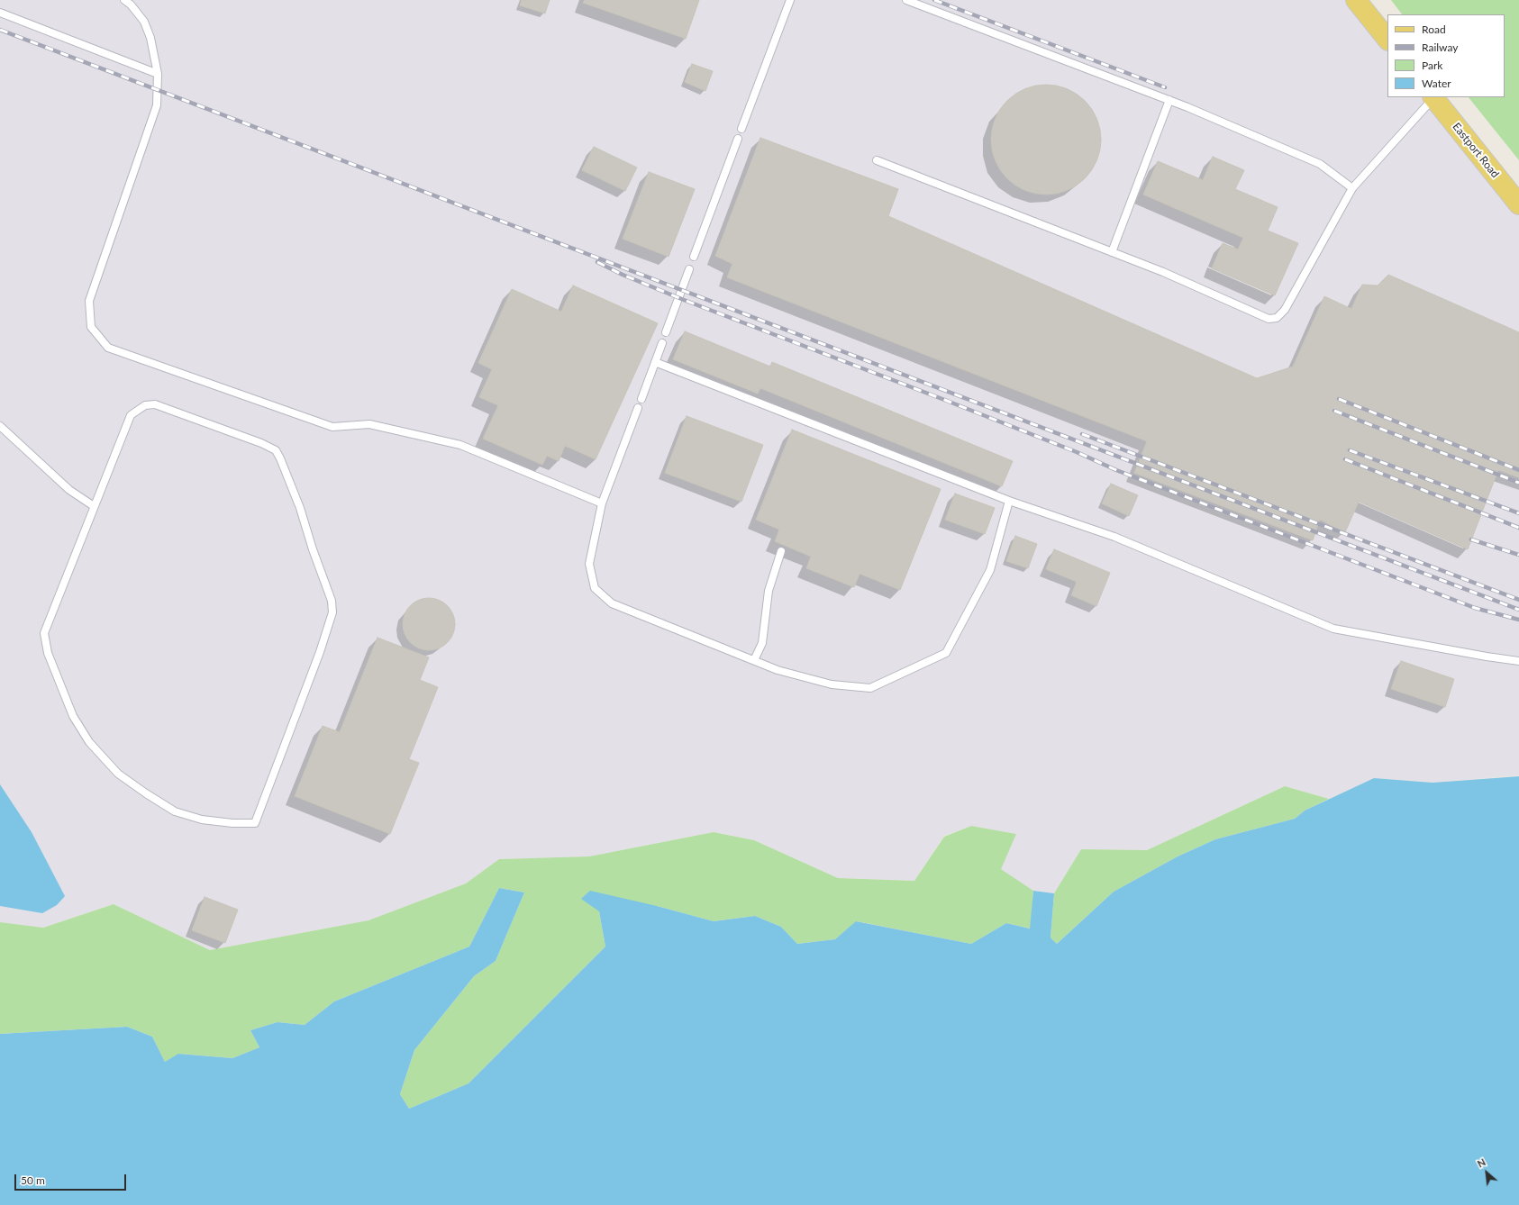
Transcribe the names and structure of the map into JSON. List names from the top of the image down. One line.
{"streets":{"main road":["Eastport Road"]},"legend":["Road","Railway","Park","Water"],"scale_bar":"50 m","north":"top left"}
